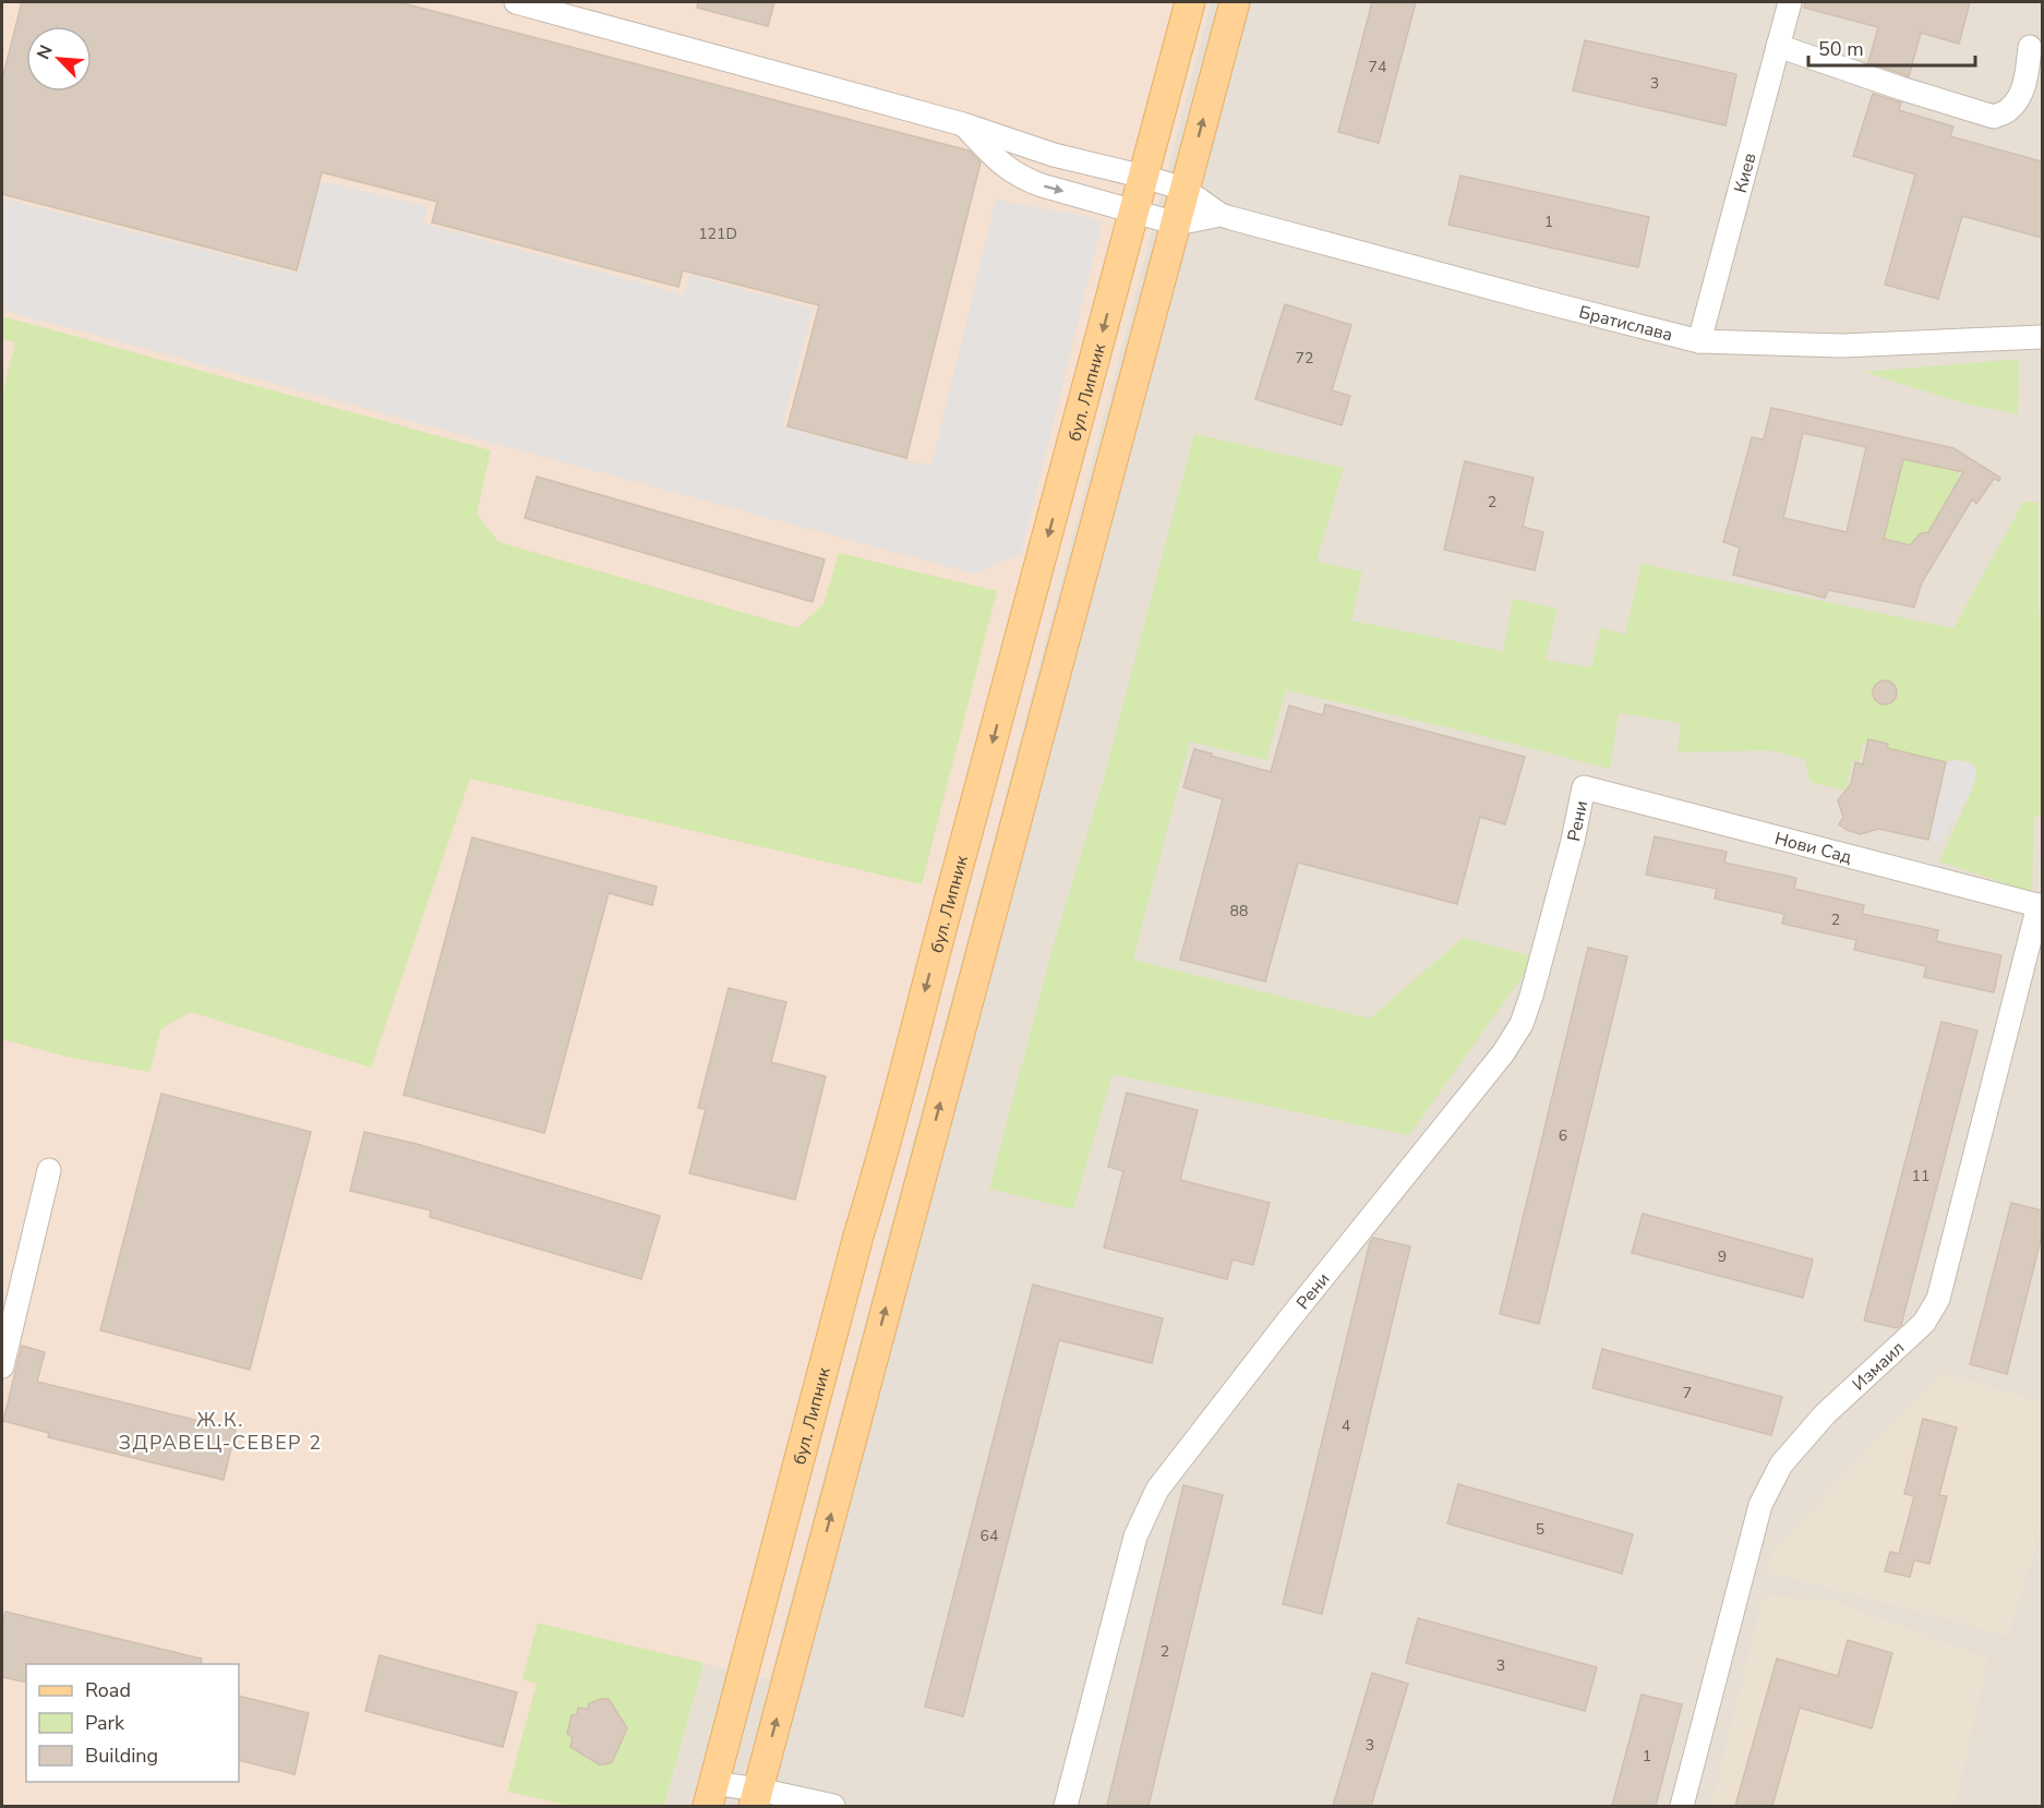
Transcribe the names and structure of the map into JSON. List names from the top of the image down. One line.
{"streets":{"main road":["бул. Липник"],"street":["Киев","Братислава","Рени","Нови Сад","Измаил"]},"crossings":[["Киев","Братислава"],["Рени","Нови Сад"],["Нови Сад","Измаил"]],"districts":["Ж.К. ЗДРАВЕЦ-СЕВЕР 2"],"house_numbers":["74","3","1","121D","72","2","88","2","6","11","9","7","4","5","64","2","3","3","1"],"legend":["Road","Park","Building"],"scale_bar":"50 m","north":"top left"}
